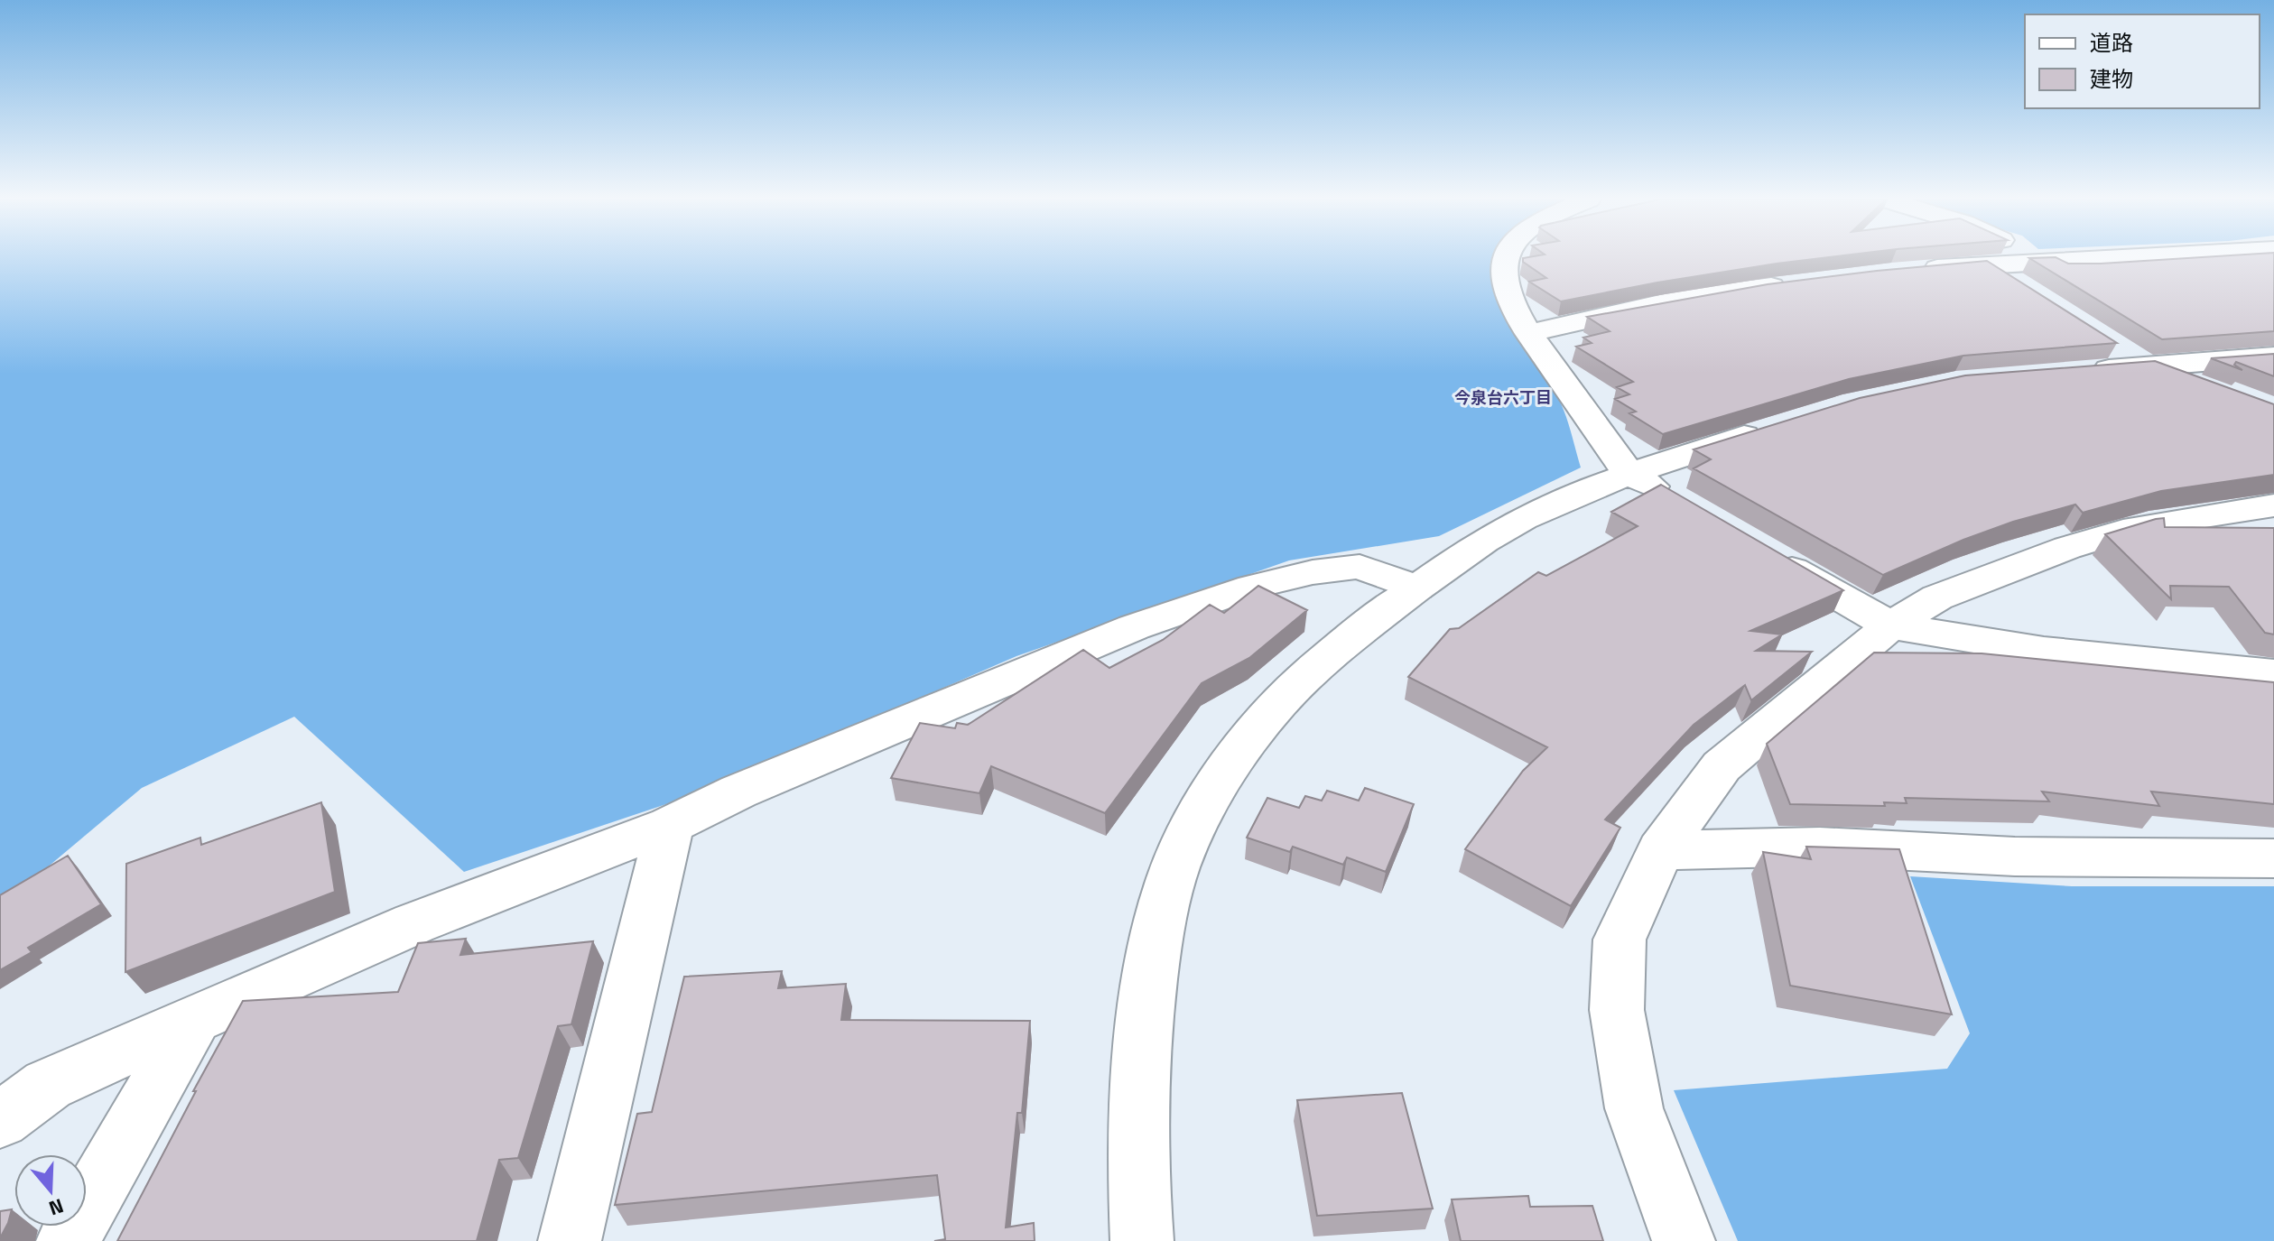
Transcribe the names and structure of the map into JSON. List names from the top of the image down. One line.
{"districts":["今泉台六丁目"],"legend":["道路","建物"],"north":"bottom"}
